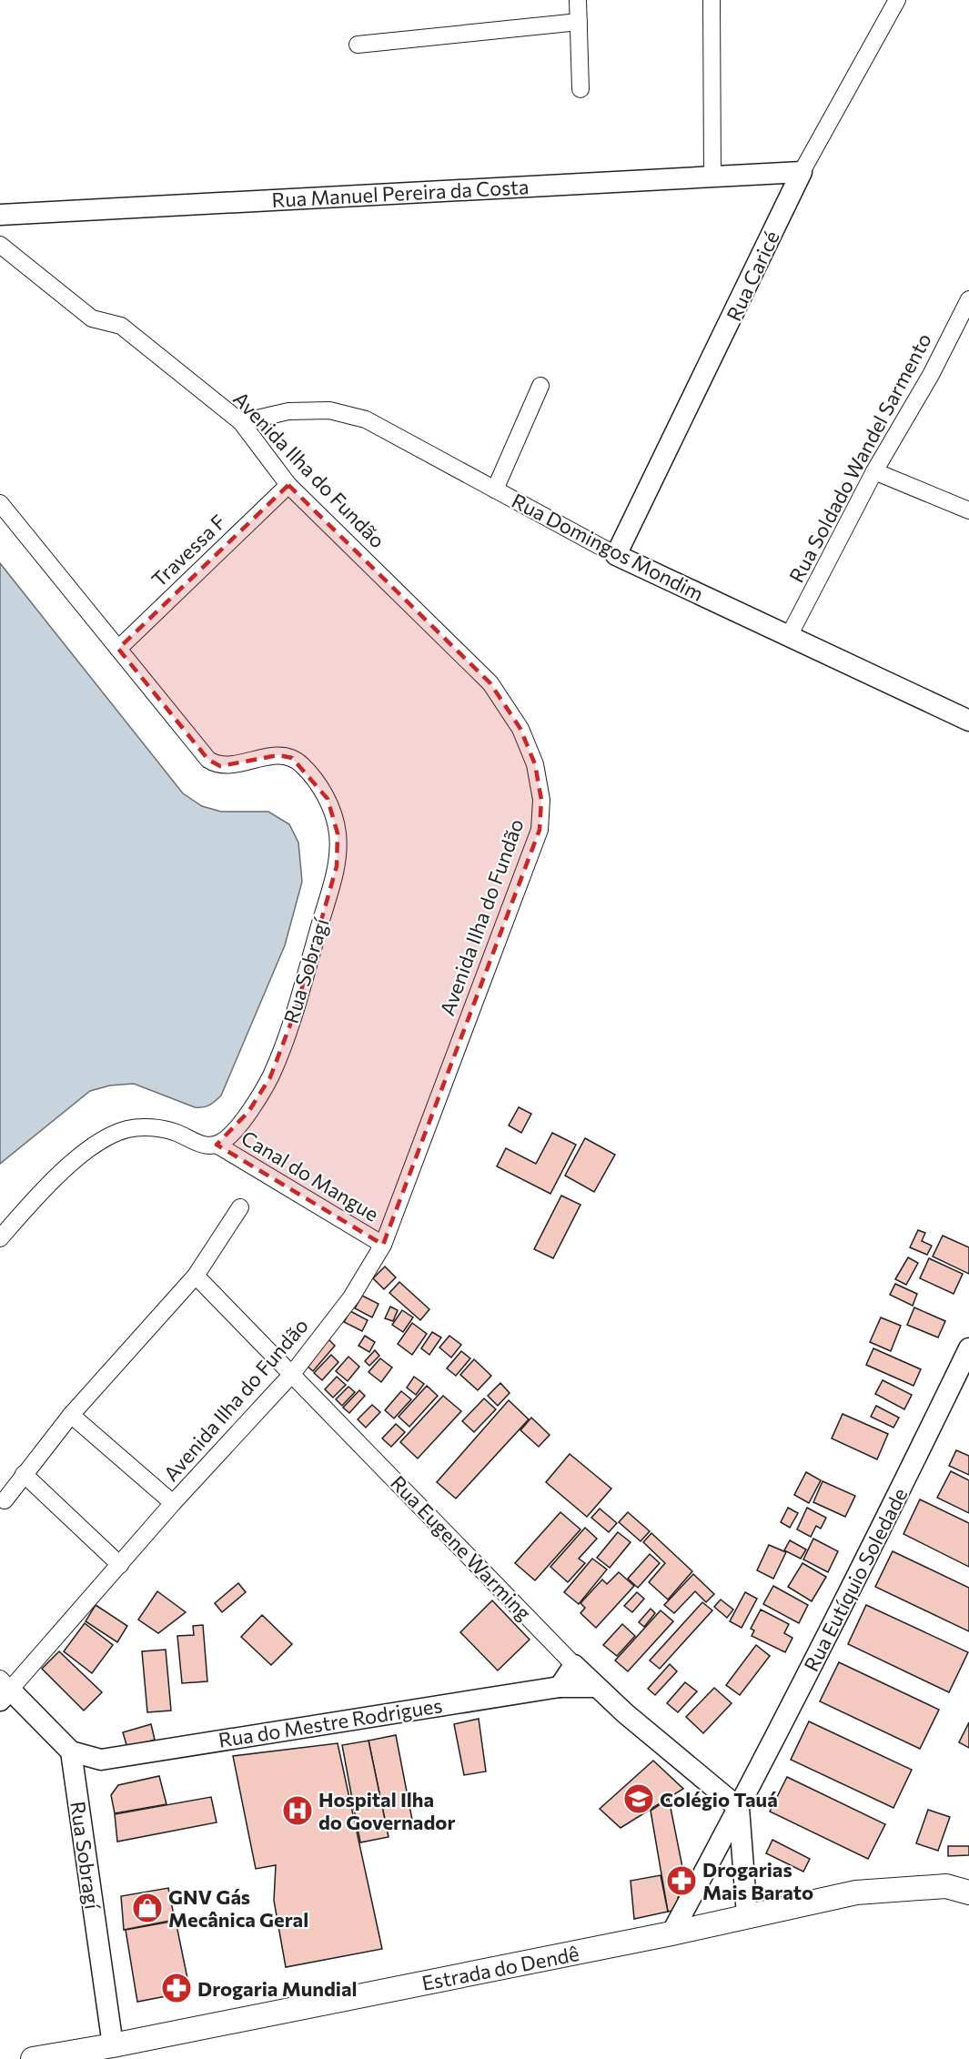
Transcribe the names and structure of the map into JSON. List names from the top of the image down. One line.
{"streets":{"main road":["Estrada do Dendê"],"street":["Rua Manuel Pereira da Costa","Rua Caricé","Rua Soldado Wandel Sarmento","Avenida Ilha do Fundão","Rua Domingos Mondim","Travessa F","Rua Sobragí","Canal do Mangue","Rua Eugene Warming","Rua Eutíquio Soledade","Rua do Mestre Rodrigues"]},"crossings":[["Rua Manuel Pereira da Costa","Rua Caricé"],["Rua Caricé","Rua Domingos Mondim"],["Rua Soldado Wandel Sarmento","Rua Domingos Mondim"],["Avenida Ilha do Fundão","Rua Domingos Mondim"],["Avenida Ilha do Fundão","Travessa F"],["Avenida Ilha do Fundão","Canal do Mangue"],["Avenida Ilha do Fundão","Rua Eugene Warming"],["Travessa F","Rua Sobragí"],["Rua Sobragí","Canal do Mangue"],["Rua Sobragí","Rua do Mestre Rodrigues"],["Rua Sobragí","Estrada do Dendê"],["Rua Eugene Warming","Rua Eutíquio Soledade"],["Rua Eugene Warming","Rua do Mestre Rodrigues"],["Rua Eutíquio Soledade","Estrada do Dendê"]],"places":{"school or university":["Colégio Tauá"],"hospital":["Hospital Ilha do Governador"],"pharmacy":["Drogarias Mais Barato","Drogaria Mundial"],"shop":["GNV Gás Mecânica Geral"]}}
